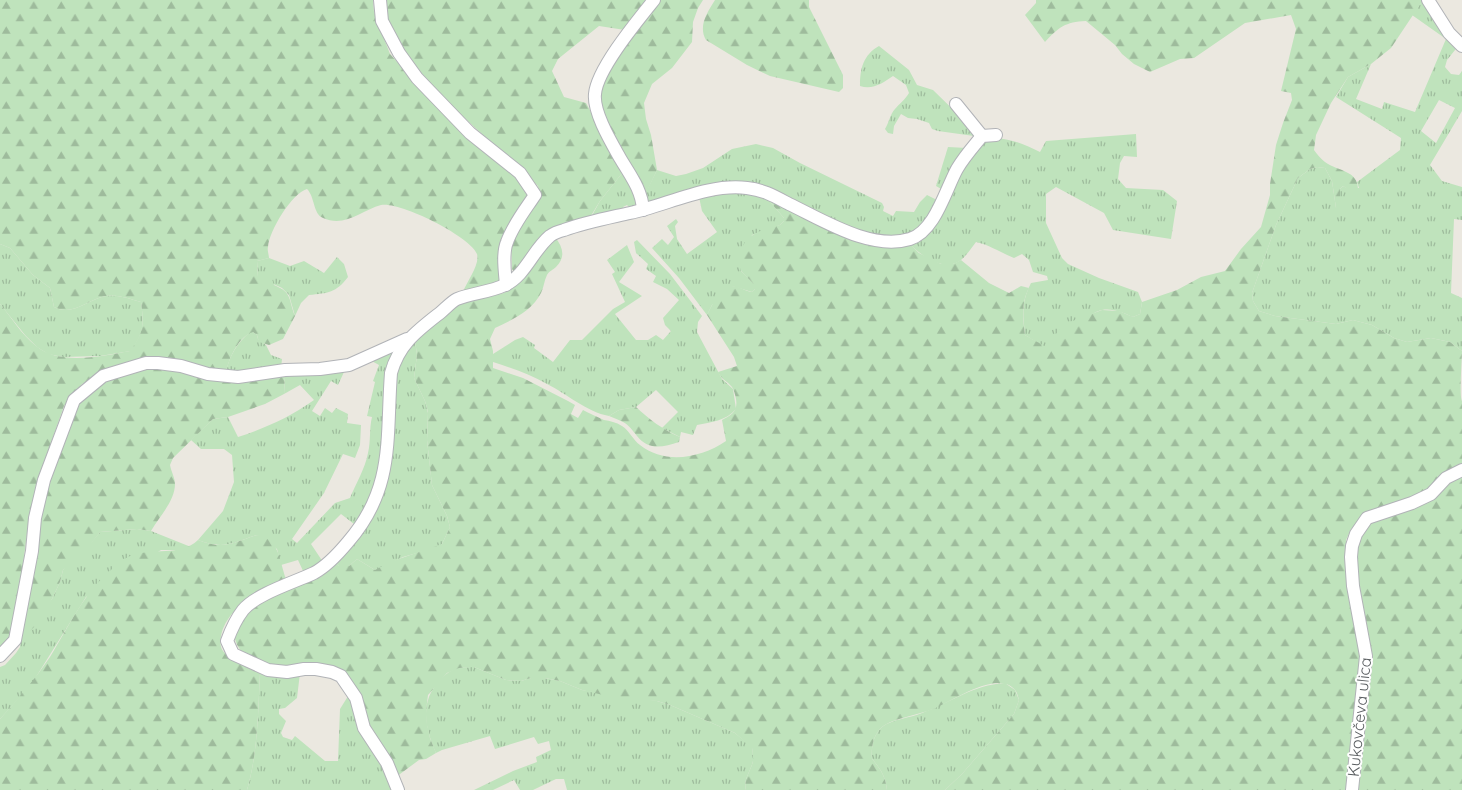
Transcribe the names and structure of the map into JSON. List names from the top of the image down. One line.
{"streets":{"street":["Kukovčeva ulica"]}}
